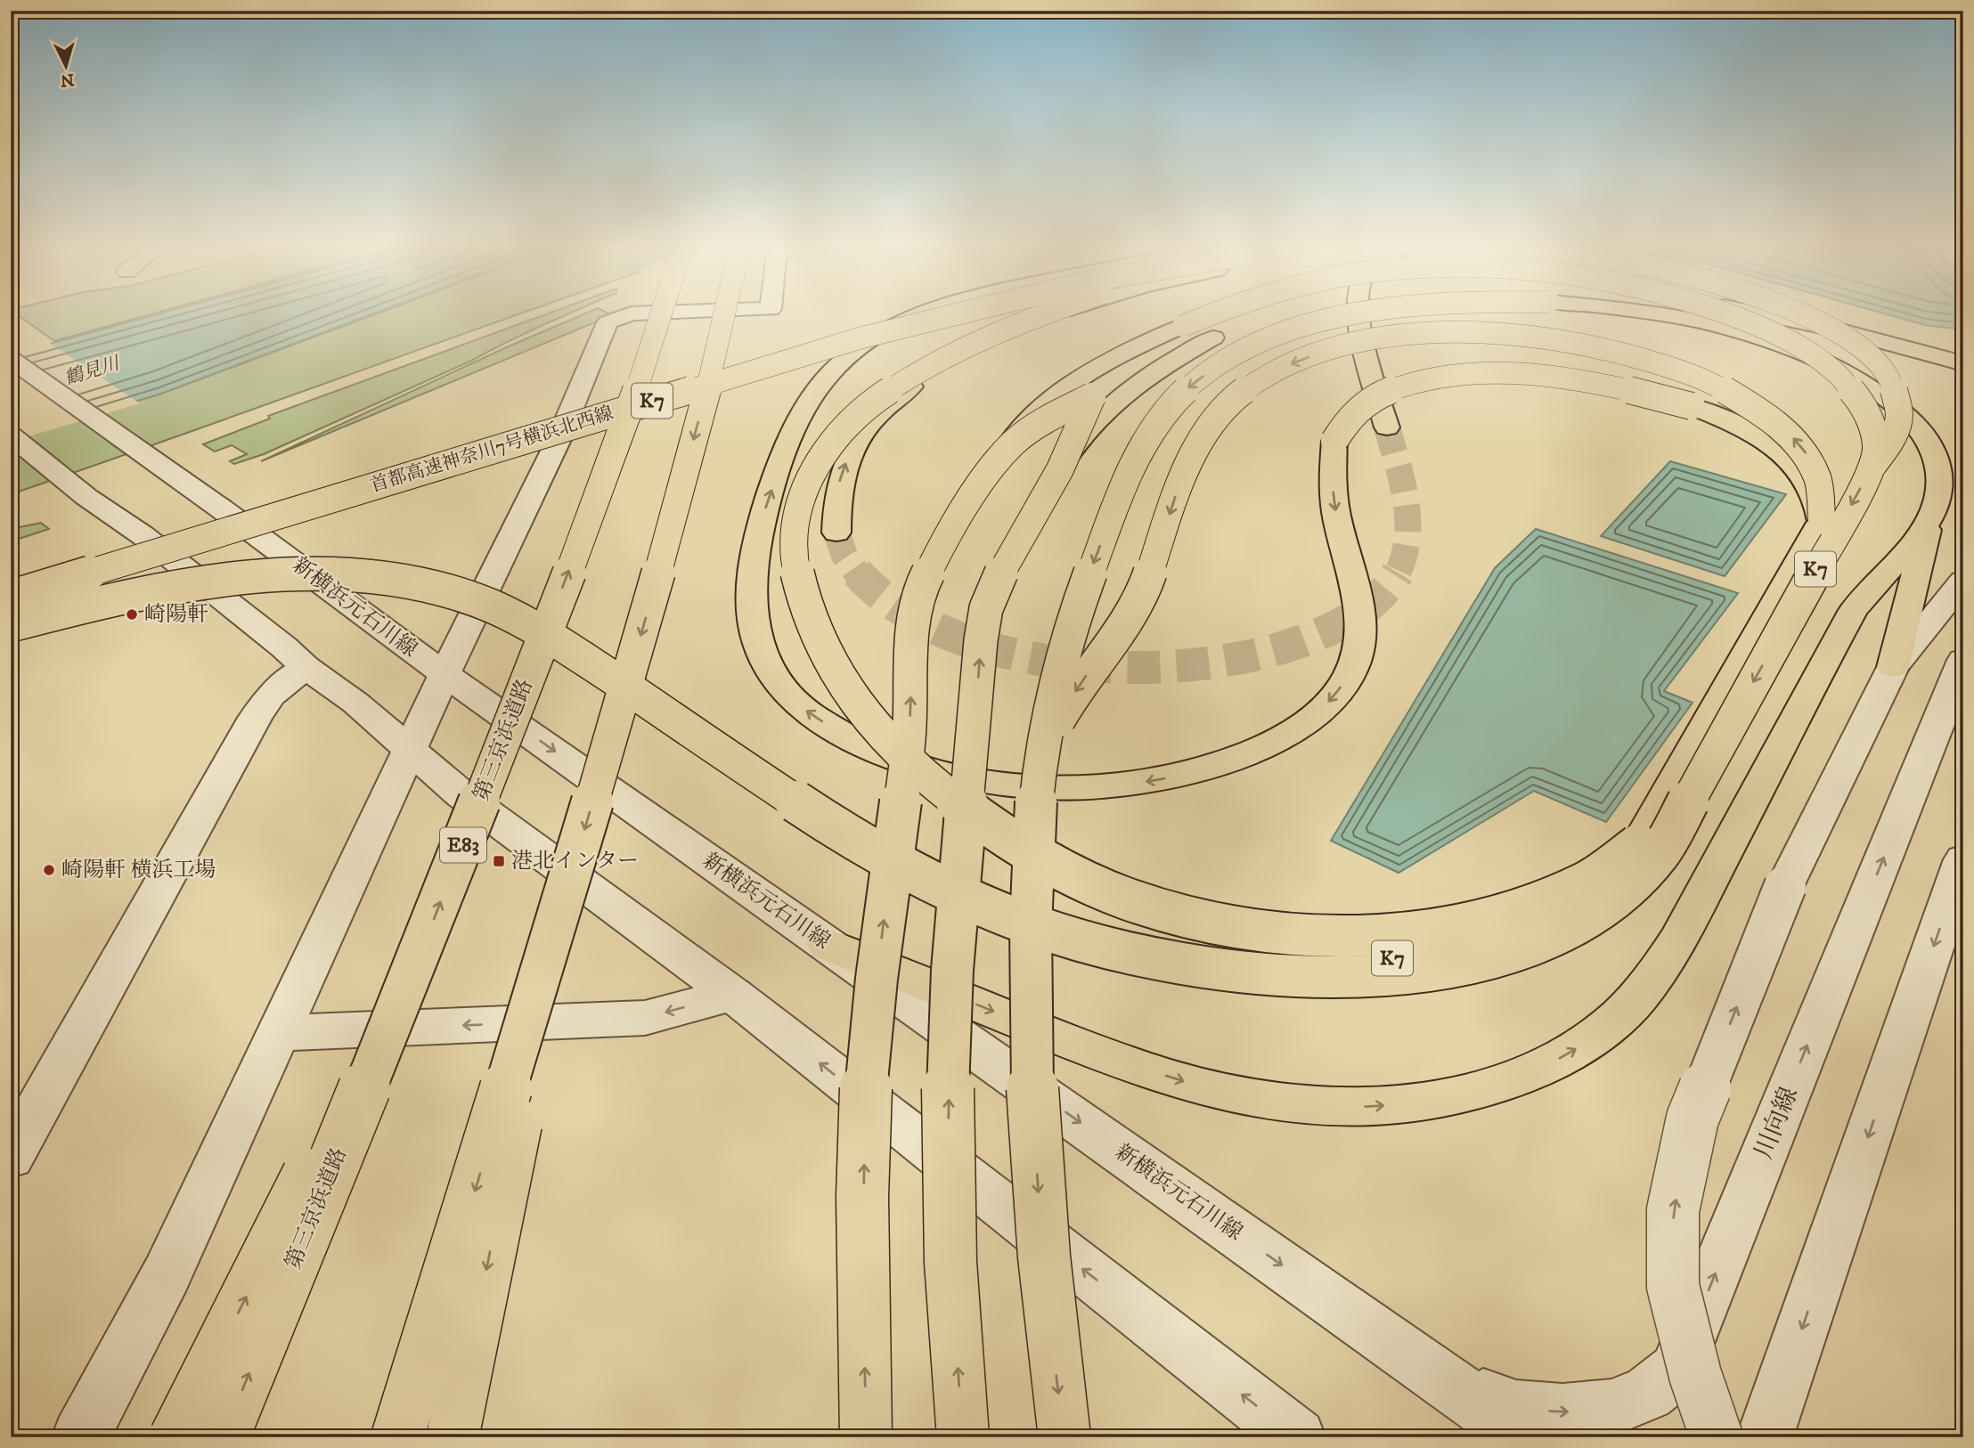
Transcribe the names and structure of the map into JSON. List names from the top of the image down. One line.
{"streets":{"highway":["K7","首都高速神奈川7号横浜北西線","第三京浜道路","E83"],"street":["新横浜元石川線","川向線"]},"crossings":[["新横浜元石川線","川向線"]],"water":["鶴見川"],"places":{"other":["崎陽軒","崎陽軒 横浜工場"],"transit":["港北インター"]},"north":"bottom"}
